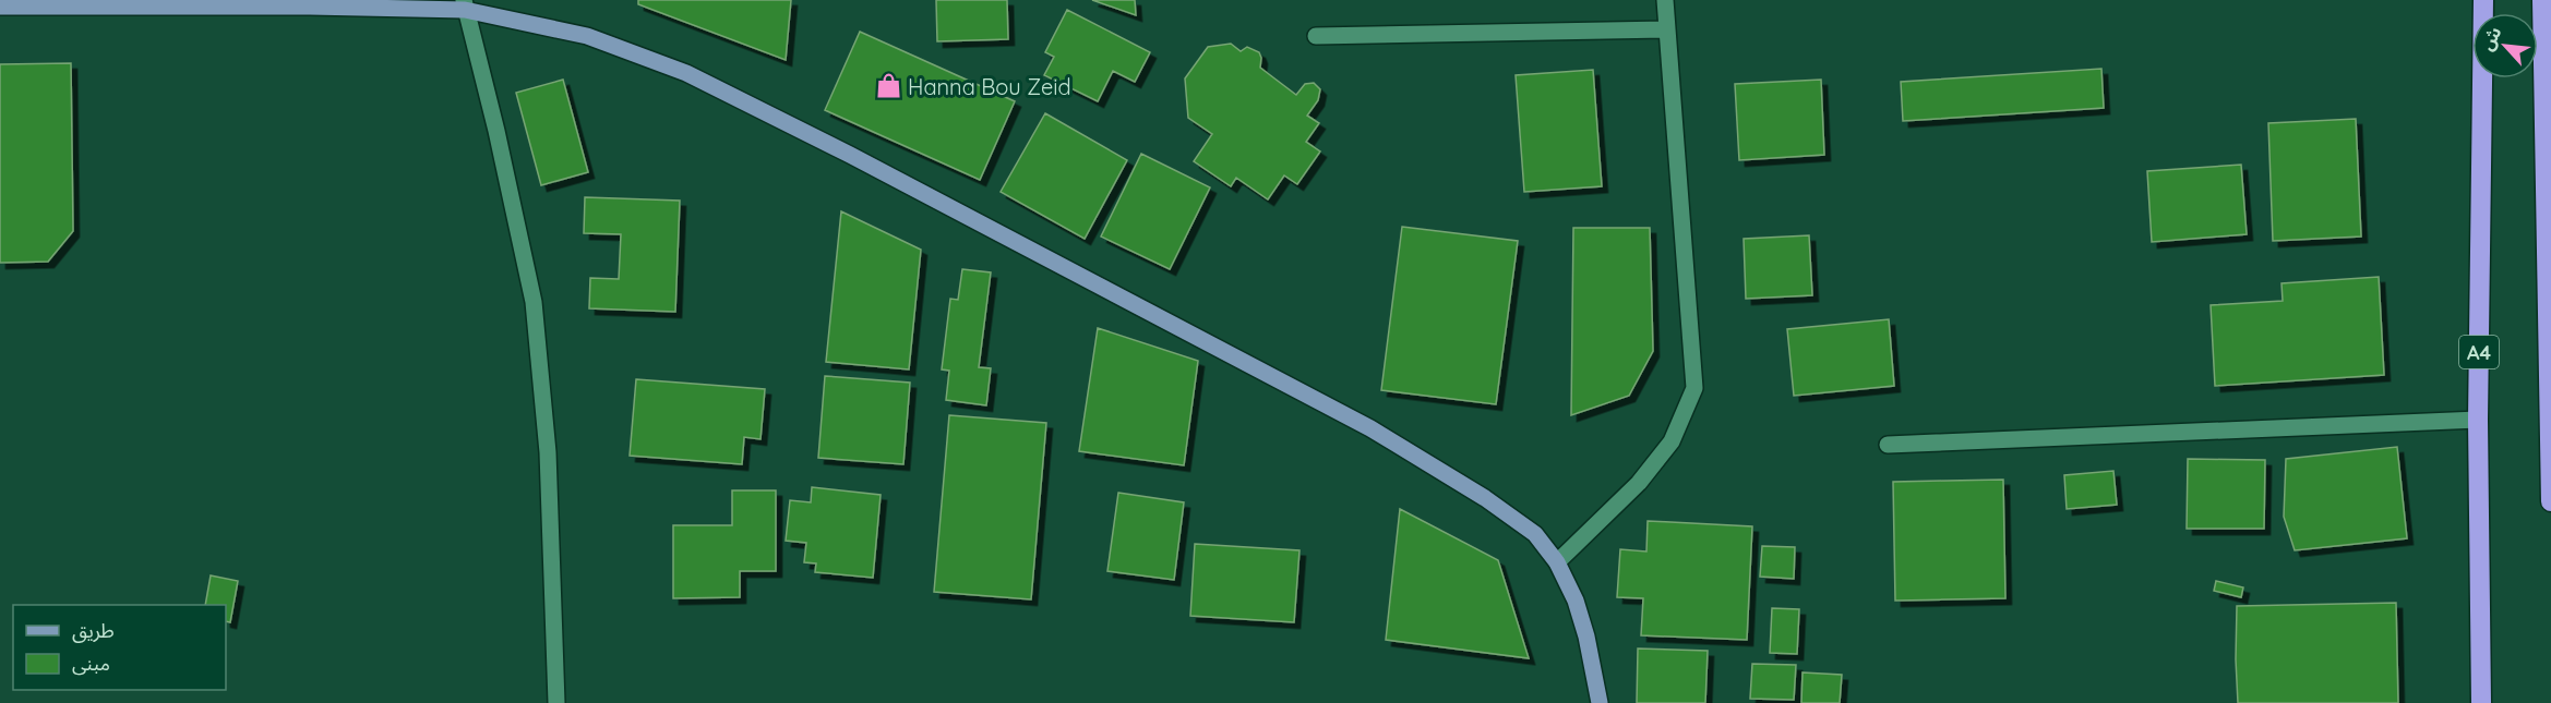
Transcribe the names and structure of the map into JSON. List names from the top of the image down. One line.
{"streets":{"highway":["A4"]},"places":{"shop":["Hanna Bou Zeid"]},"legend":["طريق","مبنى"],"north":"top left"}
